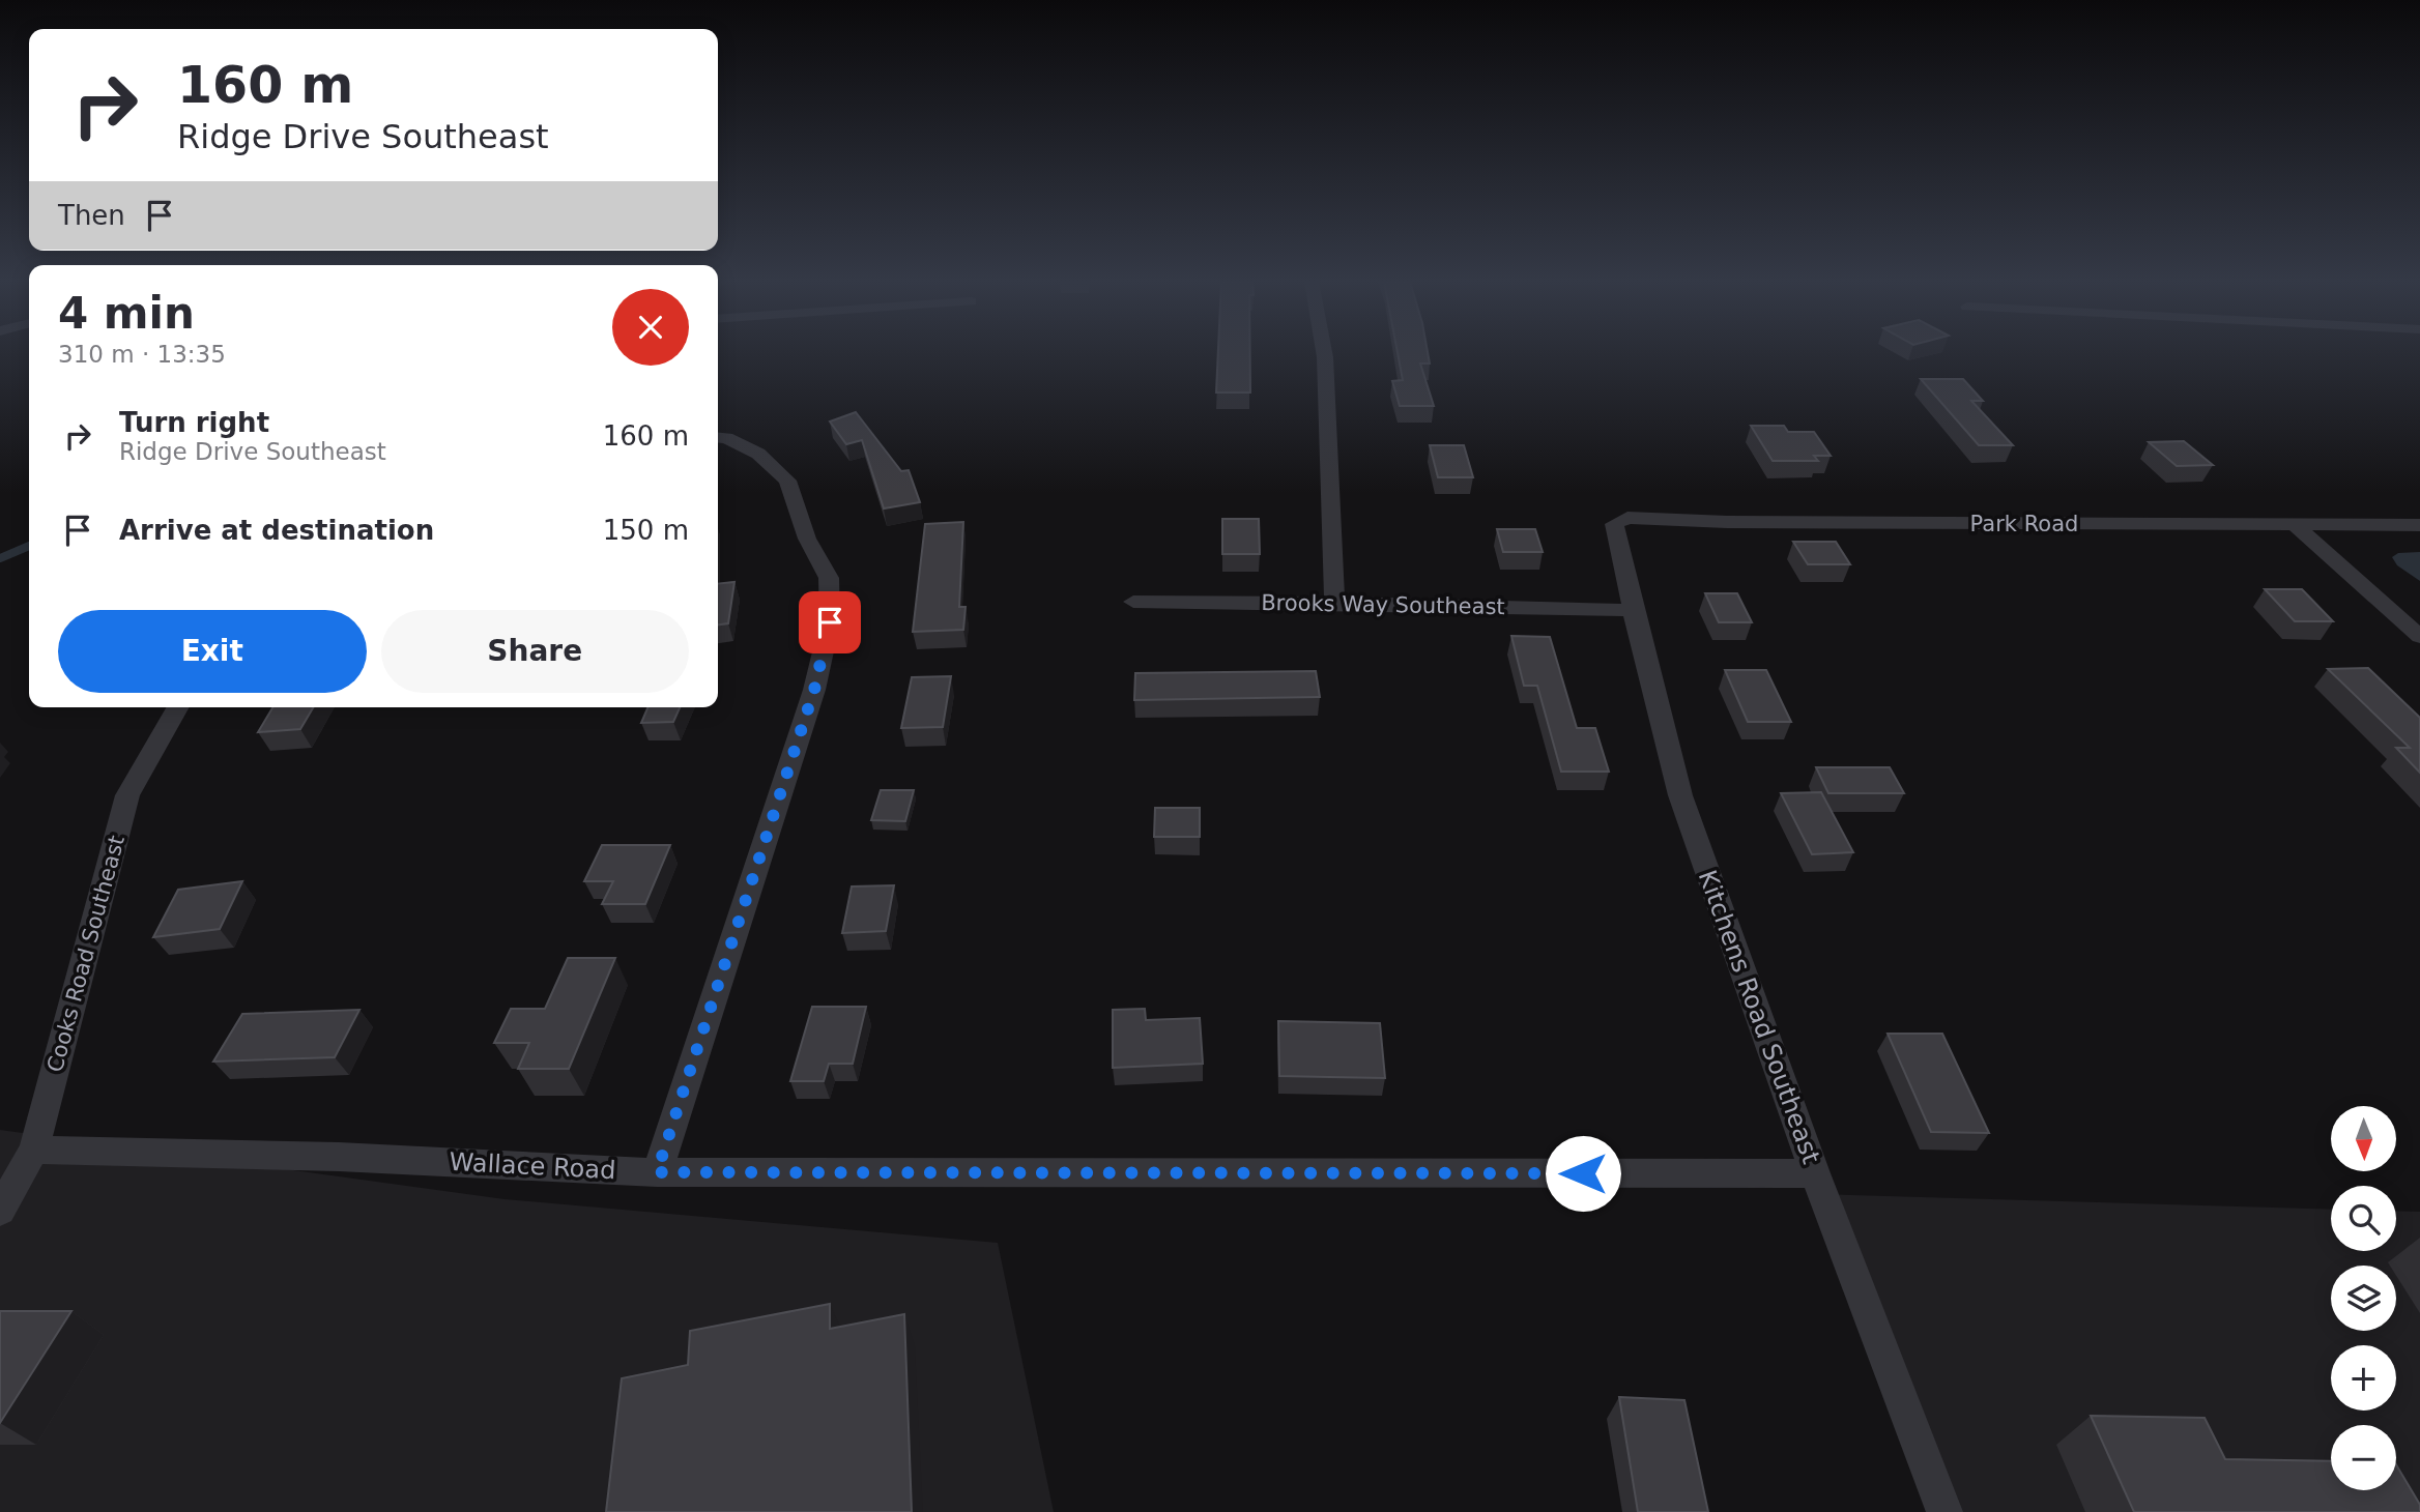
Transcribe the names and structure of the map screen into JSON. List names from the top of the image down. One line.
{"streets":{"street":["Park Road","Brooks Way Southeast","Cooks Road Southeast","Kitchens Road Southeast","Wallace Road"]},"crossings":[["Park Road","Kitchens Road Southeast"],["Brooks Way Southeast","Kitchens Road Southeast"],["Cooks Road Southeast","Wallace Road"],["Kitchens Road Southeast","Wallace Road"]],"north":"bottom","page":{"turn":["160 m","Ridge Drive Southeast"],"then":"Then","heading":["4 min","310 m · 13:35"],"list":[{"name":"Turn right","note":"Ridge Drive Southeast","value":"160 m"},{"name":"Arrive at destination","value":"150 m"}],"buttons":["Exit","Share"],"map_buttons":["+","−"]}}
